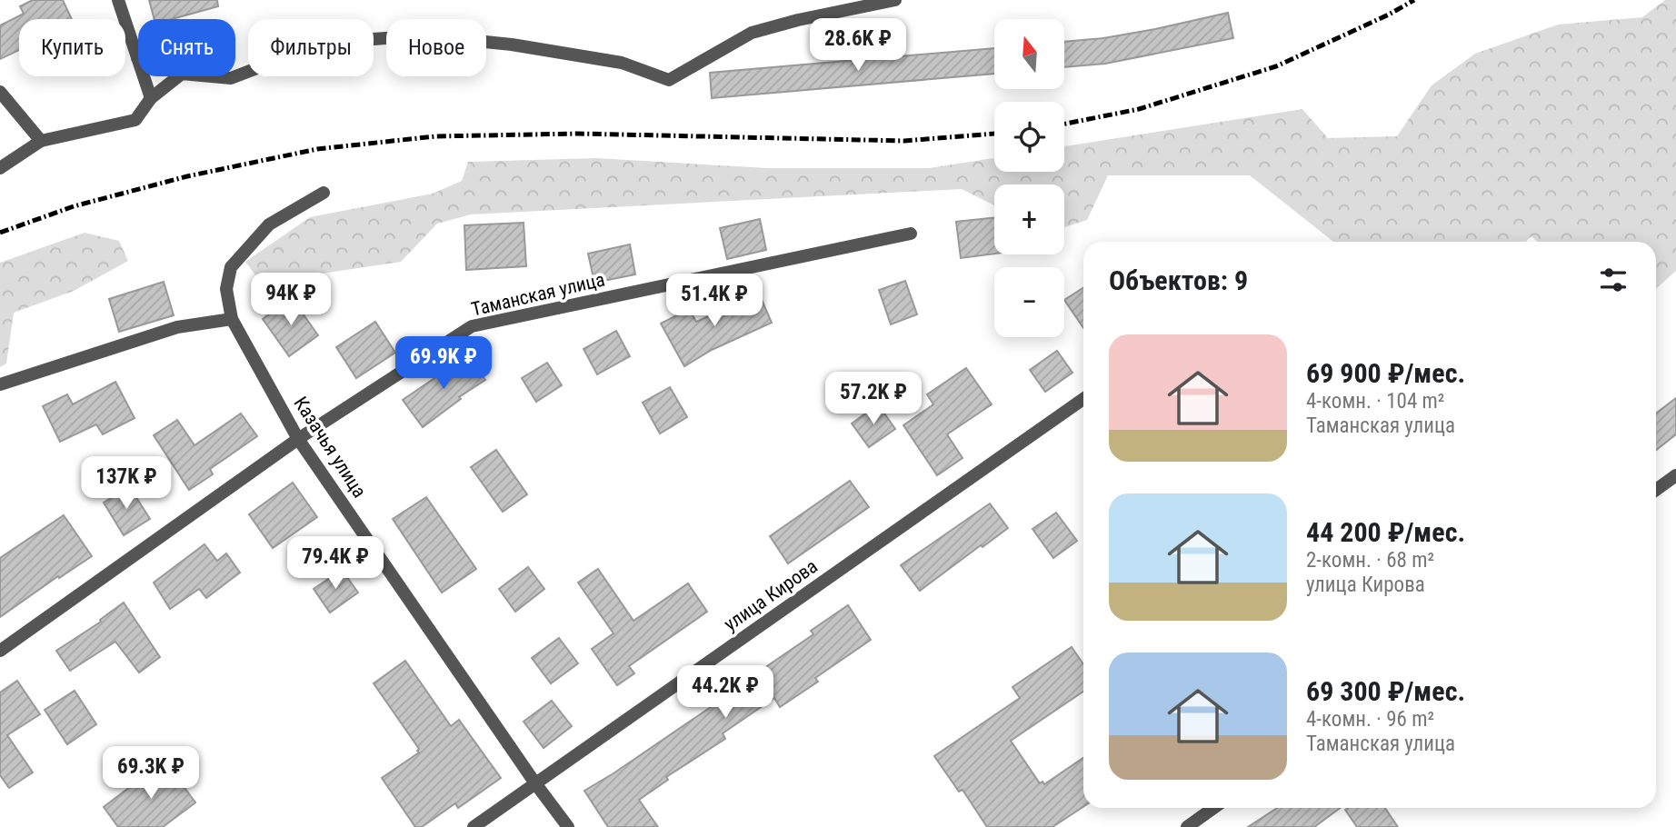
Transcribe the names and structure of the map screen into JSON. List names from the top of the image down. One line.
{"streets":{"street":["Таманская улица","Казачья улица","улица Кирова"]},"crossings":[["Таманская улица","Казачья улица"],["Казачья улица","улица Кирова"]],"north":"top","page":{"price":["28.6K ₽","94K ₽","51.4K ₽","69.9K ₽","57.2K ₽","137K ₽","79.4K ₽","44.2K ₽","69.3K ₽"],"map_buttons":["+","−"],"chip":["Купить","Снять","Фильтры","Новое"],"heading":"Объектов: 9","list":[{"name":"69 900 ₽/мес.","note":"4-комн. · 104 m² · Таманская улица"},{"name":"44 200 ₽/мес.","note":"2-комн. · 68 m² · улица Кирова"},{"name":"69 300 ₽/мес.","note":"4-комн. · 96 m² · Таманская улица"}]}}
